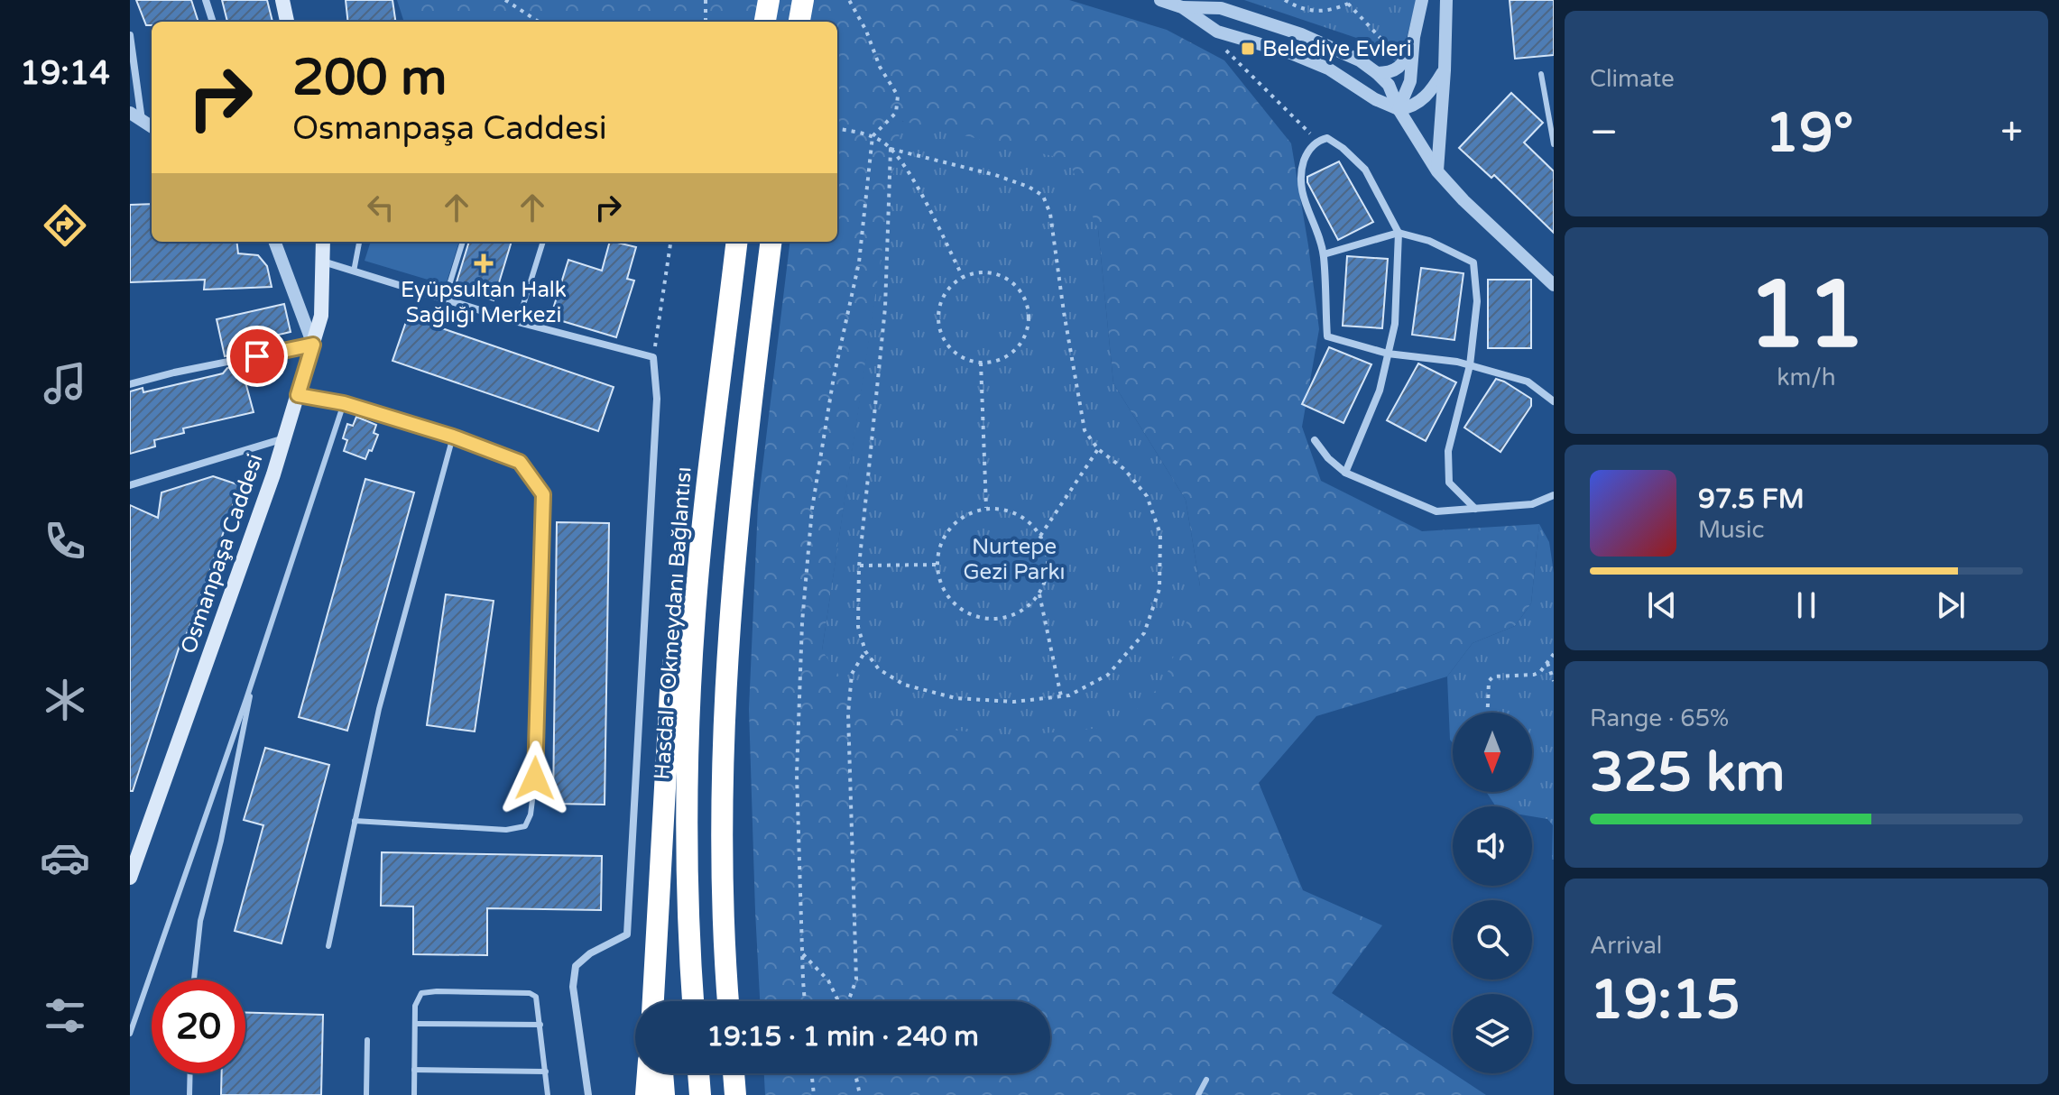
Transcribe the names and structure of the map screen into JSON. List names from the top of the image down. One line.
{"streets":{"highway":["Hasdal - Okmeydanı Bağlantısı"],"main road":["Osmanpaşa Caddesi"]},"parks":["Nurtepe Gezi Parkı"],"places":{"transit":["Belediye Evleri"],"health":["Eyüpsultan Halk Sağlığı Merkezi"]},"north":"bottom","page":{"tabs":"19:14","tile":["Climate",["11","km/h"],["Range · 65%","325 km"],["Arrival","19:15"]],"turn":["200 m","Osmanpaşa Caddesi"],"heat":["−","19°","+"],"song":["97.5 FM","Music"],"limit":"20","trip":"19:15 · 1 min · 240 m"}}
